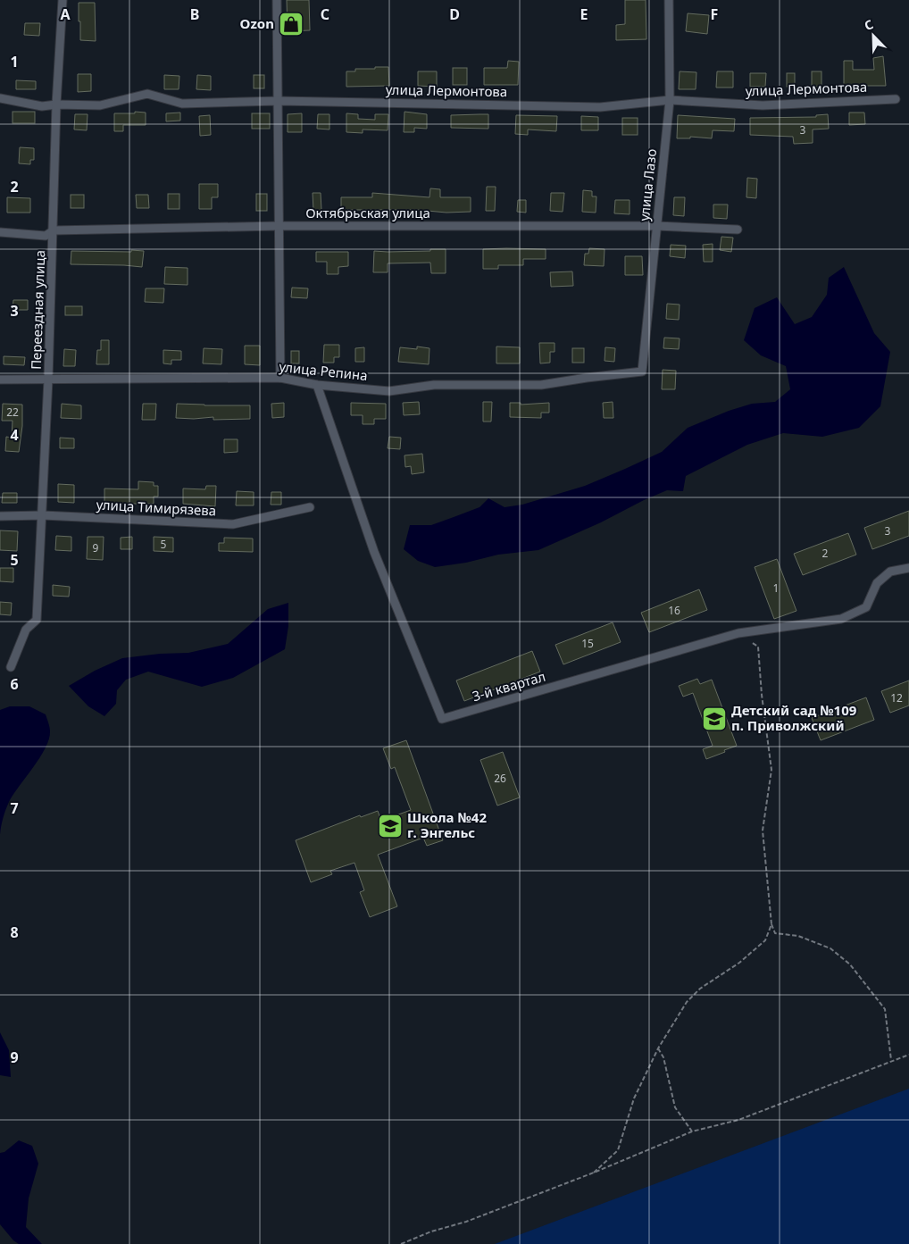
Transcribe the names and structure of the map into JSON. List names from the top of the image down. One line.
{"streets":{"street":["улица Лермонтова","улица Лазо","Октябрьская улица","Переездная улица","улица Репина","улица Тимирязева","3-й квартал"]},"crossings":[["улица Лермонтова","улица Лазо"],["улица Лермонтова","Переездная улица"],["улица Лазо","Октябрьская улица"],["улица Лазо","улица Репина"],["Октябрьская улица","Переездная улица"],["Переездная улица","улица Репина"],["Переездная улица","улица Тимирязева"],["улица Репина","3-й квартал"]],"places":{"shop":["Ozon"],"school or university":["Детский сад №109 п. Приволжский","Школа №42 г. Энгельс"]},"house_numbers":["3","22","3","5","9","2","1","16","15","12","26"],"north":"top left","grid":{"columns":["A","B","C","D","E","F"],"rows":["1","2","3","4","5","6","7","8","9"]}}
